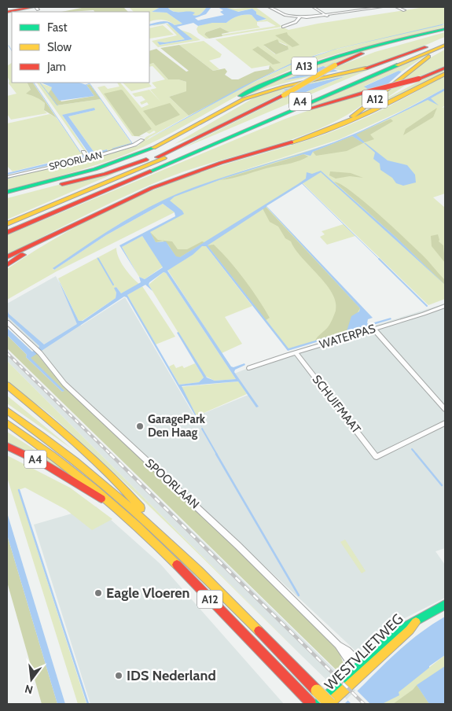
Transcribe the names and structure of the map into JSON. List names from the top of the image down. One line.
{"streets":{"main road":["A13","A12","A4","WESTVLIETWEG"],"street":["SPOORLAAN","WATERPAS","SCHUIFMAAT"]},"crossings":[["A13","A4"],["A12","A4"],["A12","WESTVLIETWEG"],["SPOORLAAN","WESTVLIETWEG"],["WATERPAS","SCHUIFMAAT"]],"places":["GaragePark Den Haag","Eagle Vloeren","IDS Nederland"],"legend":["Fast","Slow","Jam"],"north":"bottom"}
